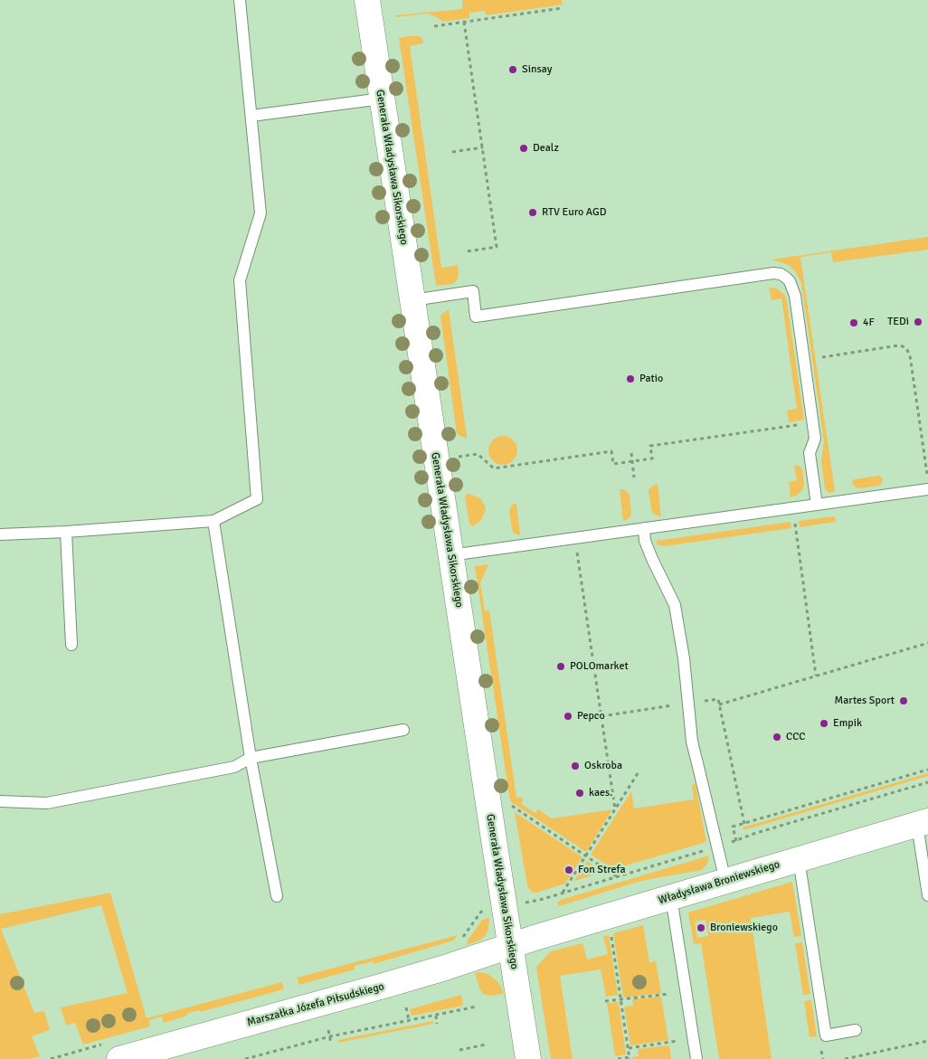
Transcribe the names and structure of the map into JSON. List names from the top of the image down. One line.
{"streets":{"street":["Generała Władysława Sikorskiego","Władysława Broniewskiego","Marszałka Józefa Piłsudskiego"]},"crossings":[["Generała Władysława Sikorskiego","Władysława Broniewskiego"],["Generała Władysława Sikorskiego","Marszałka Józefa Piłsudskiego"],["Władysława Broniewskiego","Marszałka Józefa Piłsudskiego"]],"places":["Sinsay","Dealz","RTV Euro AGD","TEDi","4F","Patio","POLOmarket","Martes Sport","Pepco","Empik","CCC","Oskroba","kaes.","Fon Strefa","Broniewskiego"]}
